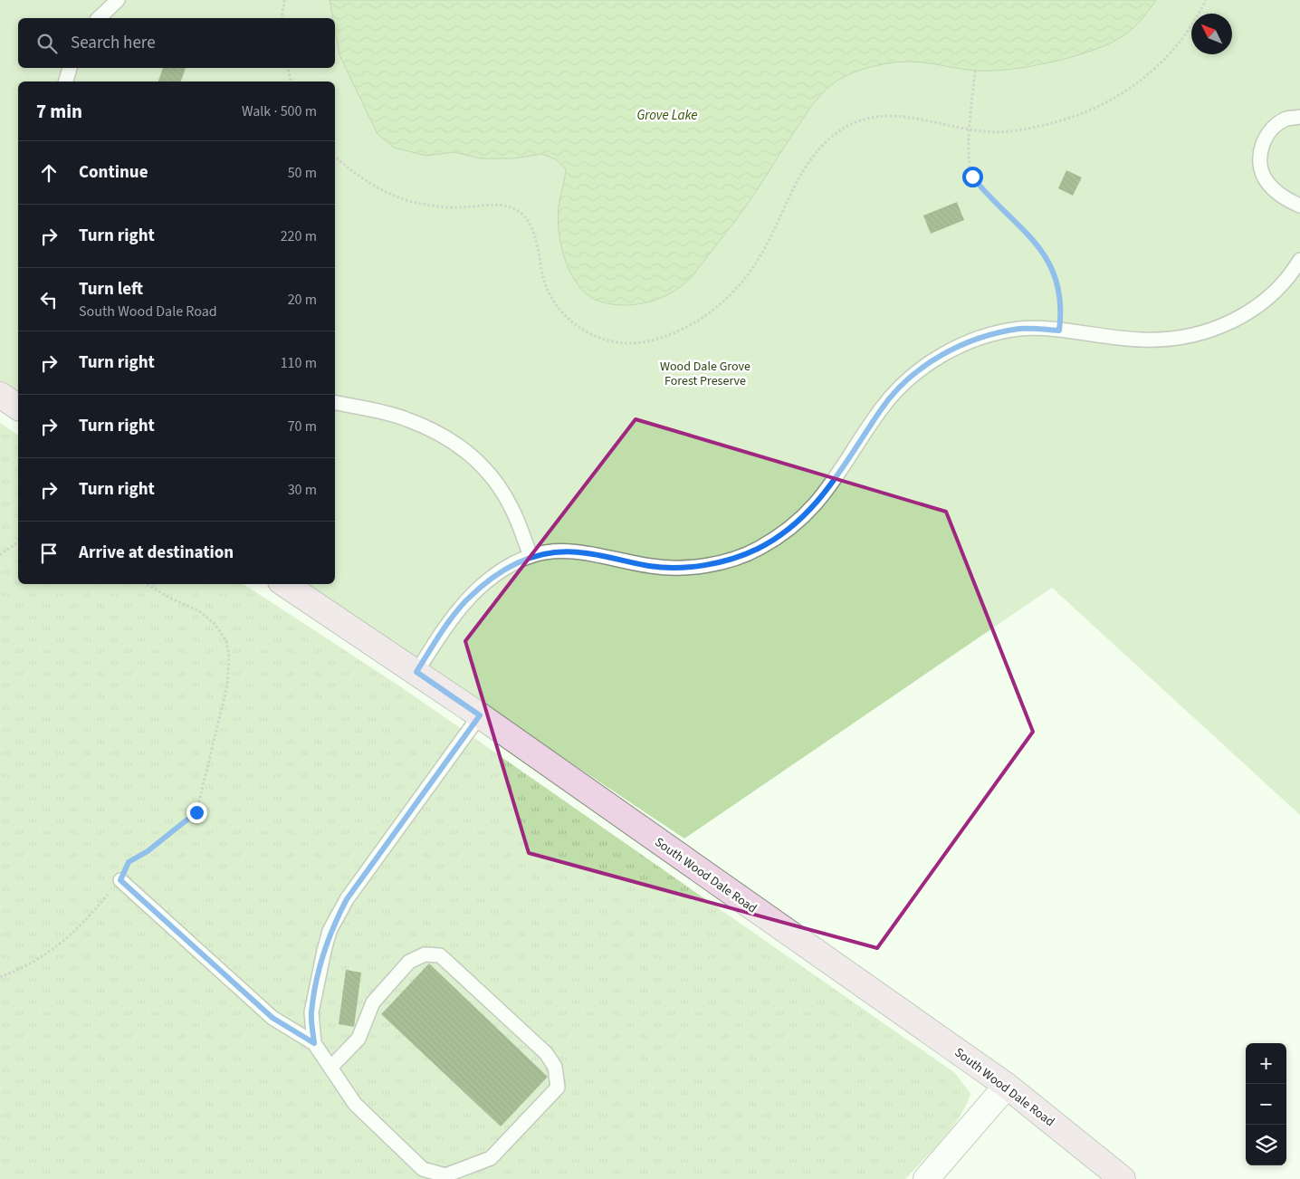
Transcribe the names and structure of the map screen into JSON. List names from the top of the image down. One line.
{"streets":{"main road":["South Wood Dale Road"]},"water":["Grove Lake"],"parks":["Wood Dale Grove Forest Preserve"],"north":"top left","page":{"search":"Search here","heading":["7 min","Walk · 500 m"],"list":[["Continue","50 m"],["Turn right","220 m"],["Turn left","South Wood Dale Road","20 m"],["Turn right","110 m"],["Turn right","70 m"],["Turn right","30 m"],"Arrive at destination"],"map_buttons":["+","−"]}}
